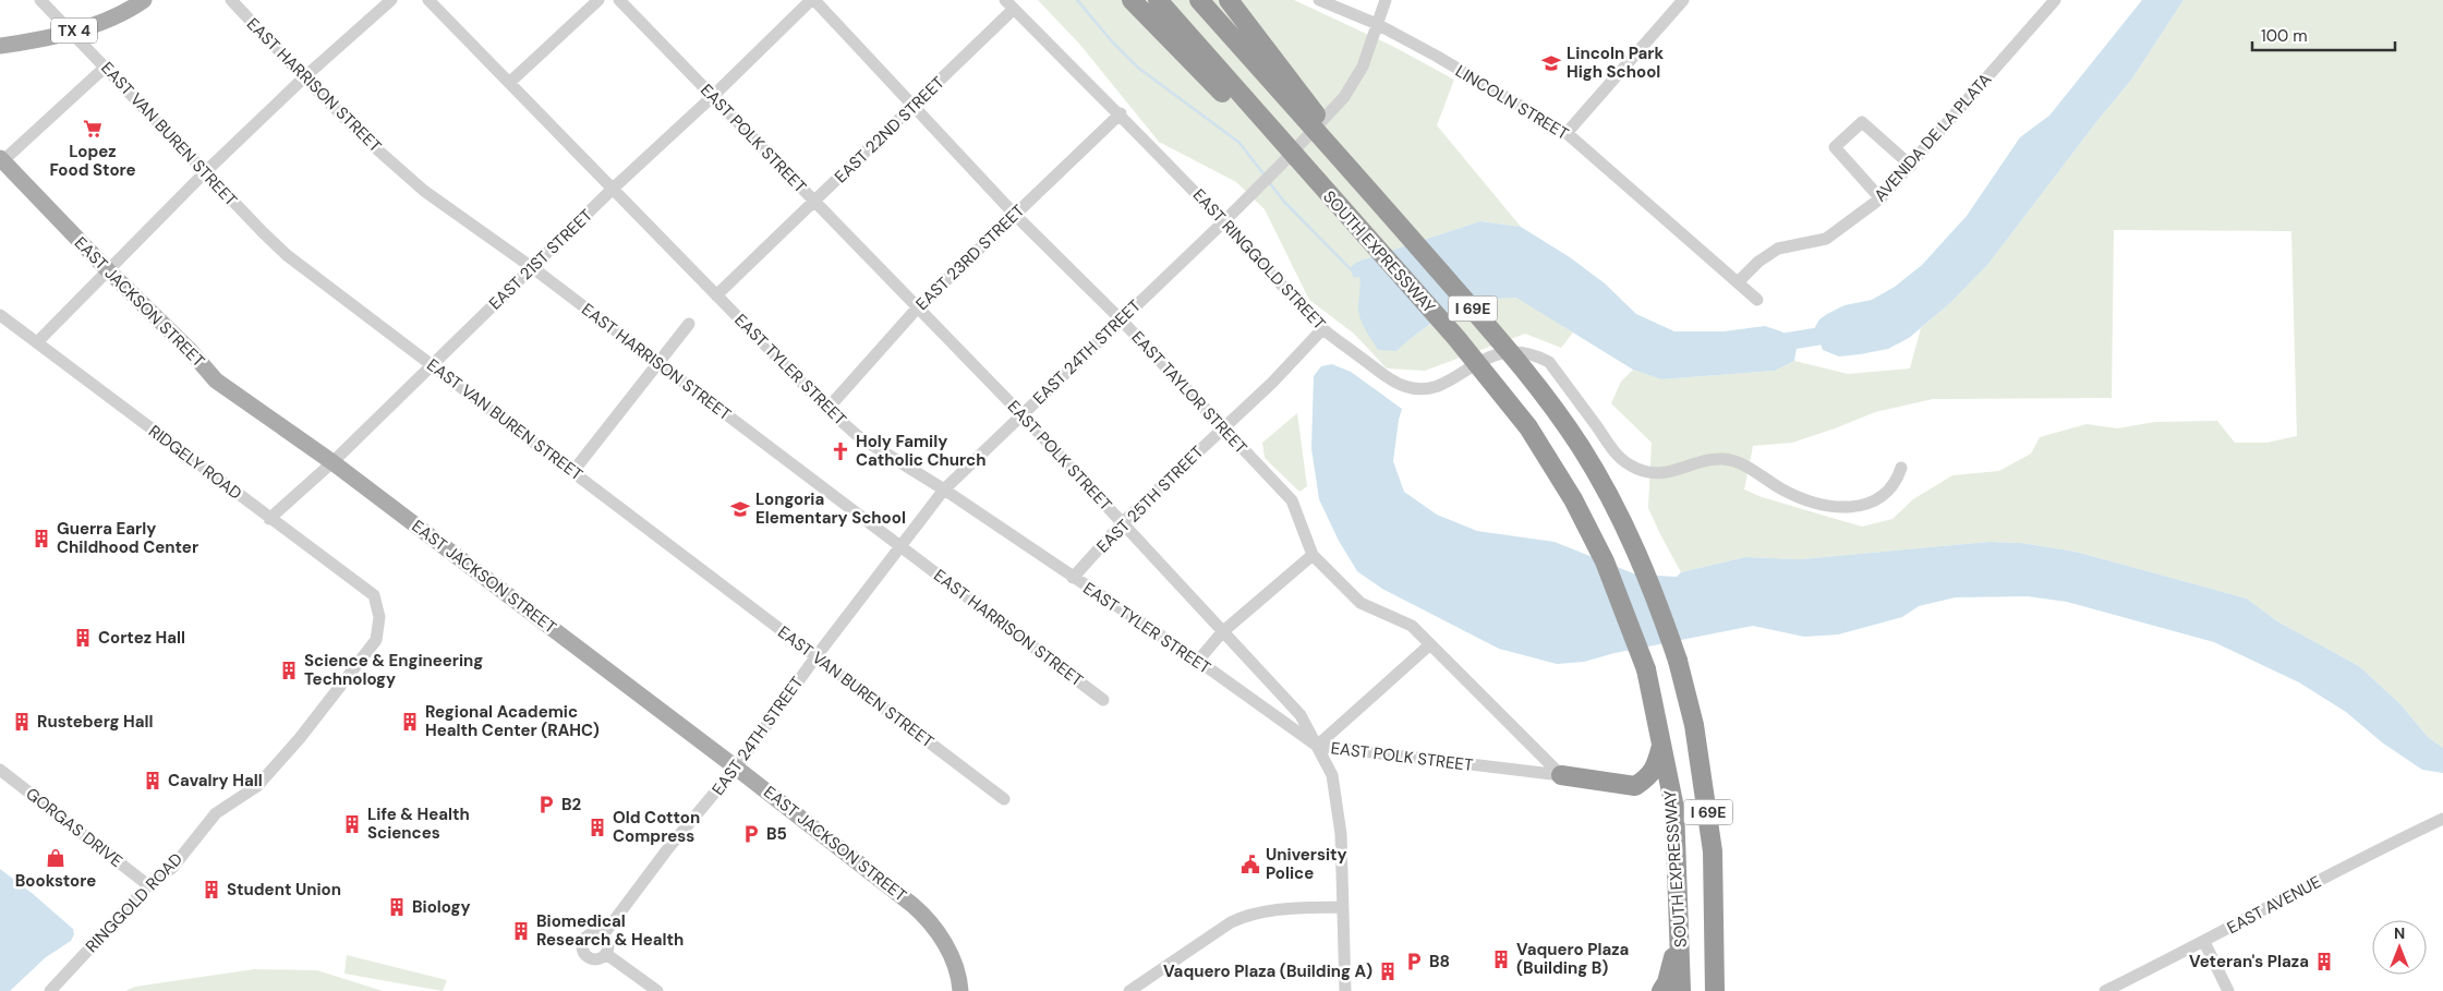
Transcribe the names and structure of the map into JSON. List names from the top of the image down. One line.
{"streets":{"highway":["SOUTH EXPRESSWAY","I 69E"],"main road":["TX 4","EAST JACKSON STREET"],"street":["EAST HARRISON STREET","LINCOLN STREET","EAST 22ND STREET","EAST VAN BUREN STREET","AVENIDA DE LA PLATA","EAST POLK STREET","EAST 23RD STREET","EAST 21ST STREET","EAST RINGGOLD STREET","EAST 24TH STREET","EAST TYLER STREET","EAST TAYLOR STREET","RIDGELY ROAD","EAST 25TH STREET","GORGAS DRIVE","RINGGOLD ROAD","EAST AVENUE"]},"crossings":[["TX 4","EAST VAN BUREN STREET"],["EAST HARRISON STREET","EAST 21ST STREET"],["EAST HARRISON STREET","EAST 24TH STREET"],["LINCOLN STREET","AVENIDA DE LA PLATA"],["LINCOLN STREET","EAST 24TH STREET"],["EAST 22ND STREET","EAST POLK STREET"],["EAST 22ND STREET","EAST RINGGOLD STREET"],["EAST 22ND STREET","EAST TYLER STREET"],["EAST 22ND STREET","EAST TAYLOR STREET"],["EAST VAN BUREN STREET","EAST 21ST STREET"],["EAST VAN BUREN STREET","EAST 24TH STREET"],["EAST POLK STREET","EAST 23RD STREET"],["EAST POLK STREET","EAST 21ST STREET"],["EAST POLK STREET","EAST 24TH STREET"],["EAST POLK STREET","EAST TYLER STREET"],["EAST POLK STREET","EAST TAYLOR STREET"],["EAST POLK STREET","EAST 25TH STREET"],["EAST 23RD STREET","EAST RINGGOLD STREET"],["EAST 23RD STREET","EAST TYLER STREET"],["EAST 23RD STREET","EAST TAYLOR STREET"],["EAST 21ST STREET","EAST JACKSON STREET"],["EAST 21ST STREET","EAST TYLER STREET"],["EAST 21ST STREET","EAST TAYLOR STREET"],["EAST 21ST STREET","RIDGELY ROAD"],["EAST RINGGOLD STREET","EAST 24TH STREET"],["EAST RINGGOLD STREET","EAST 25TH STREET"],["EAST JACKSON STREET","EAST 24TH STREET"],["EAST 24TH STREET","EAST TYLER STREET"],["EAST 24TH STREET","EAST TAYLOR STREET"],["EAST TYLER STREET","EAST 25TH STREET"],["EAST TAYLOR STREET","EAST 25TH STREET"],["RIDGELY ROAD","RINGGOLD ROAD"],["GORGAS DRIVE","RINGGOLD ROAD"]],"places":{"school or university":["Lincoln Park High School","Longoria Elementary School"],"supermarket":["Lopez Food Store"],"church":["Holy Family Catholic Church"],"building":["Guerra Early Childhood Center","Cortez Hall","Science & Engineering Technology","Rusteberg Hall","Regional Academic Health Center (RAHC)","Cavalry Hall","Life & Health Sciences","Old Cotton Compress","Student Union","Biology","Biomedical Research & Health","Vaquero Plaza (Building B)","Veteran's Plaza","Vaquero Plaza (Building A)"],"parking":["B2","B5","B8"],"shop":["Bookstore"],"public building":["University Police"]},"scale_bar":"100 m","north":"top"}
